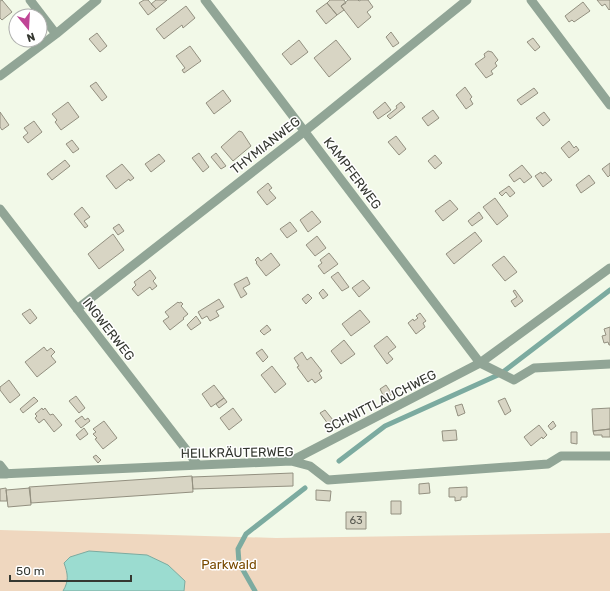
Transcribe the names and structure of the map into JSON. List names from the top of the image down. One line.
{"streets":{"lane":["THYMIANWEG","KAMPFERWEG","INGWERWEG","SCHNITTLAUCHWEG","HEILKRÄUTERWEG"]},"crossings":[["THYMIANWEG","KAMPFERWEG"],["THYMIANWEG","INGWERWEG"],["KAMPFERWEG","SCHNITTLAUCHWEG"],["INGWERWEG","HEILKRÄUTERWEG"],["SCHNITTLAUCHWEG","HEILKRÄUTERWEG"]],"parks":["Parkwald"],"house_numbers":["63"],"scale_bar":"50 m","north":"bottom"}
